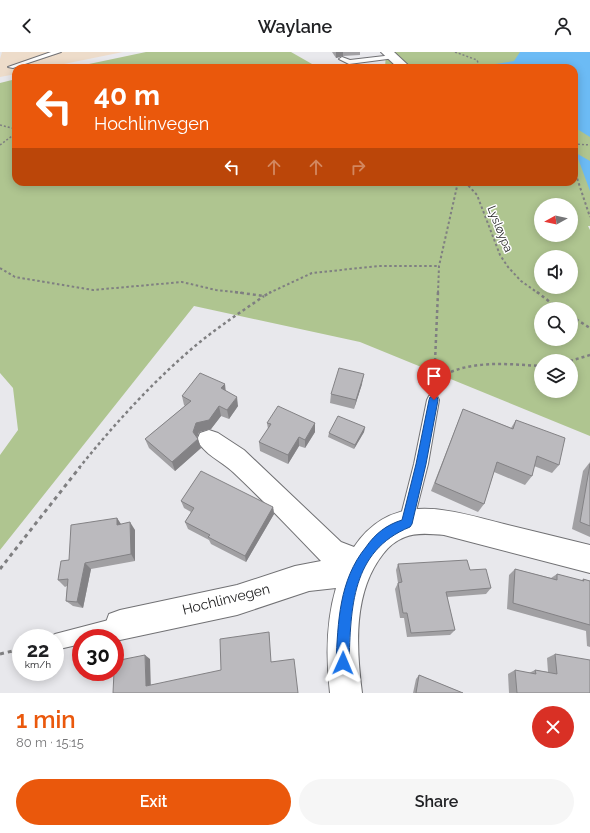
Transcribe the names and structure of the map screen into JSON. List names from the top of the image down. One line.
{"streets":{"street":["Hochlinvegen"],"path":["Lysløypa"]},"north":"left","page":{"header":"Waylane","turn":["40 m","Hochlinvegen"],"speed":"22 km/h","limit":"30","heading":["1 min","80 m · 15:15"],"buttons":["Exit","Share"]}}
